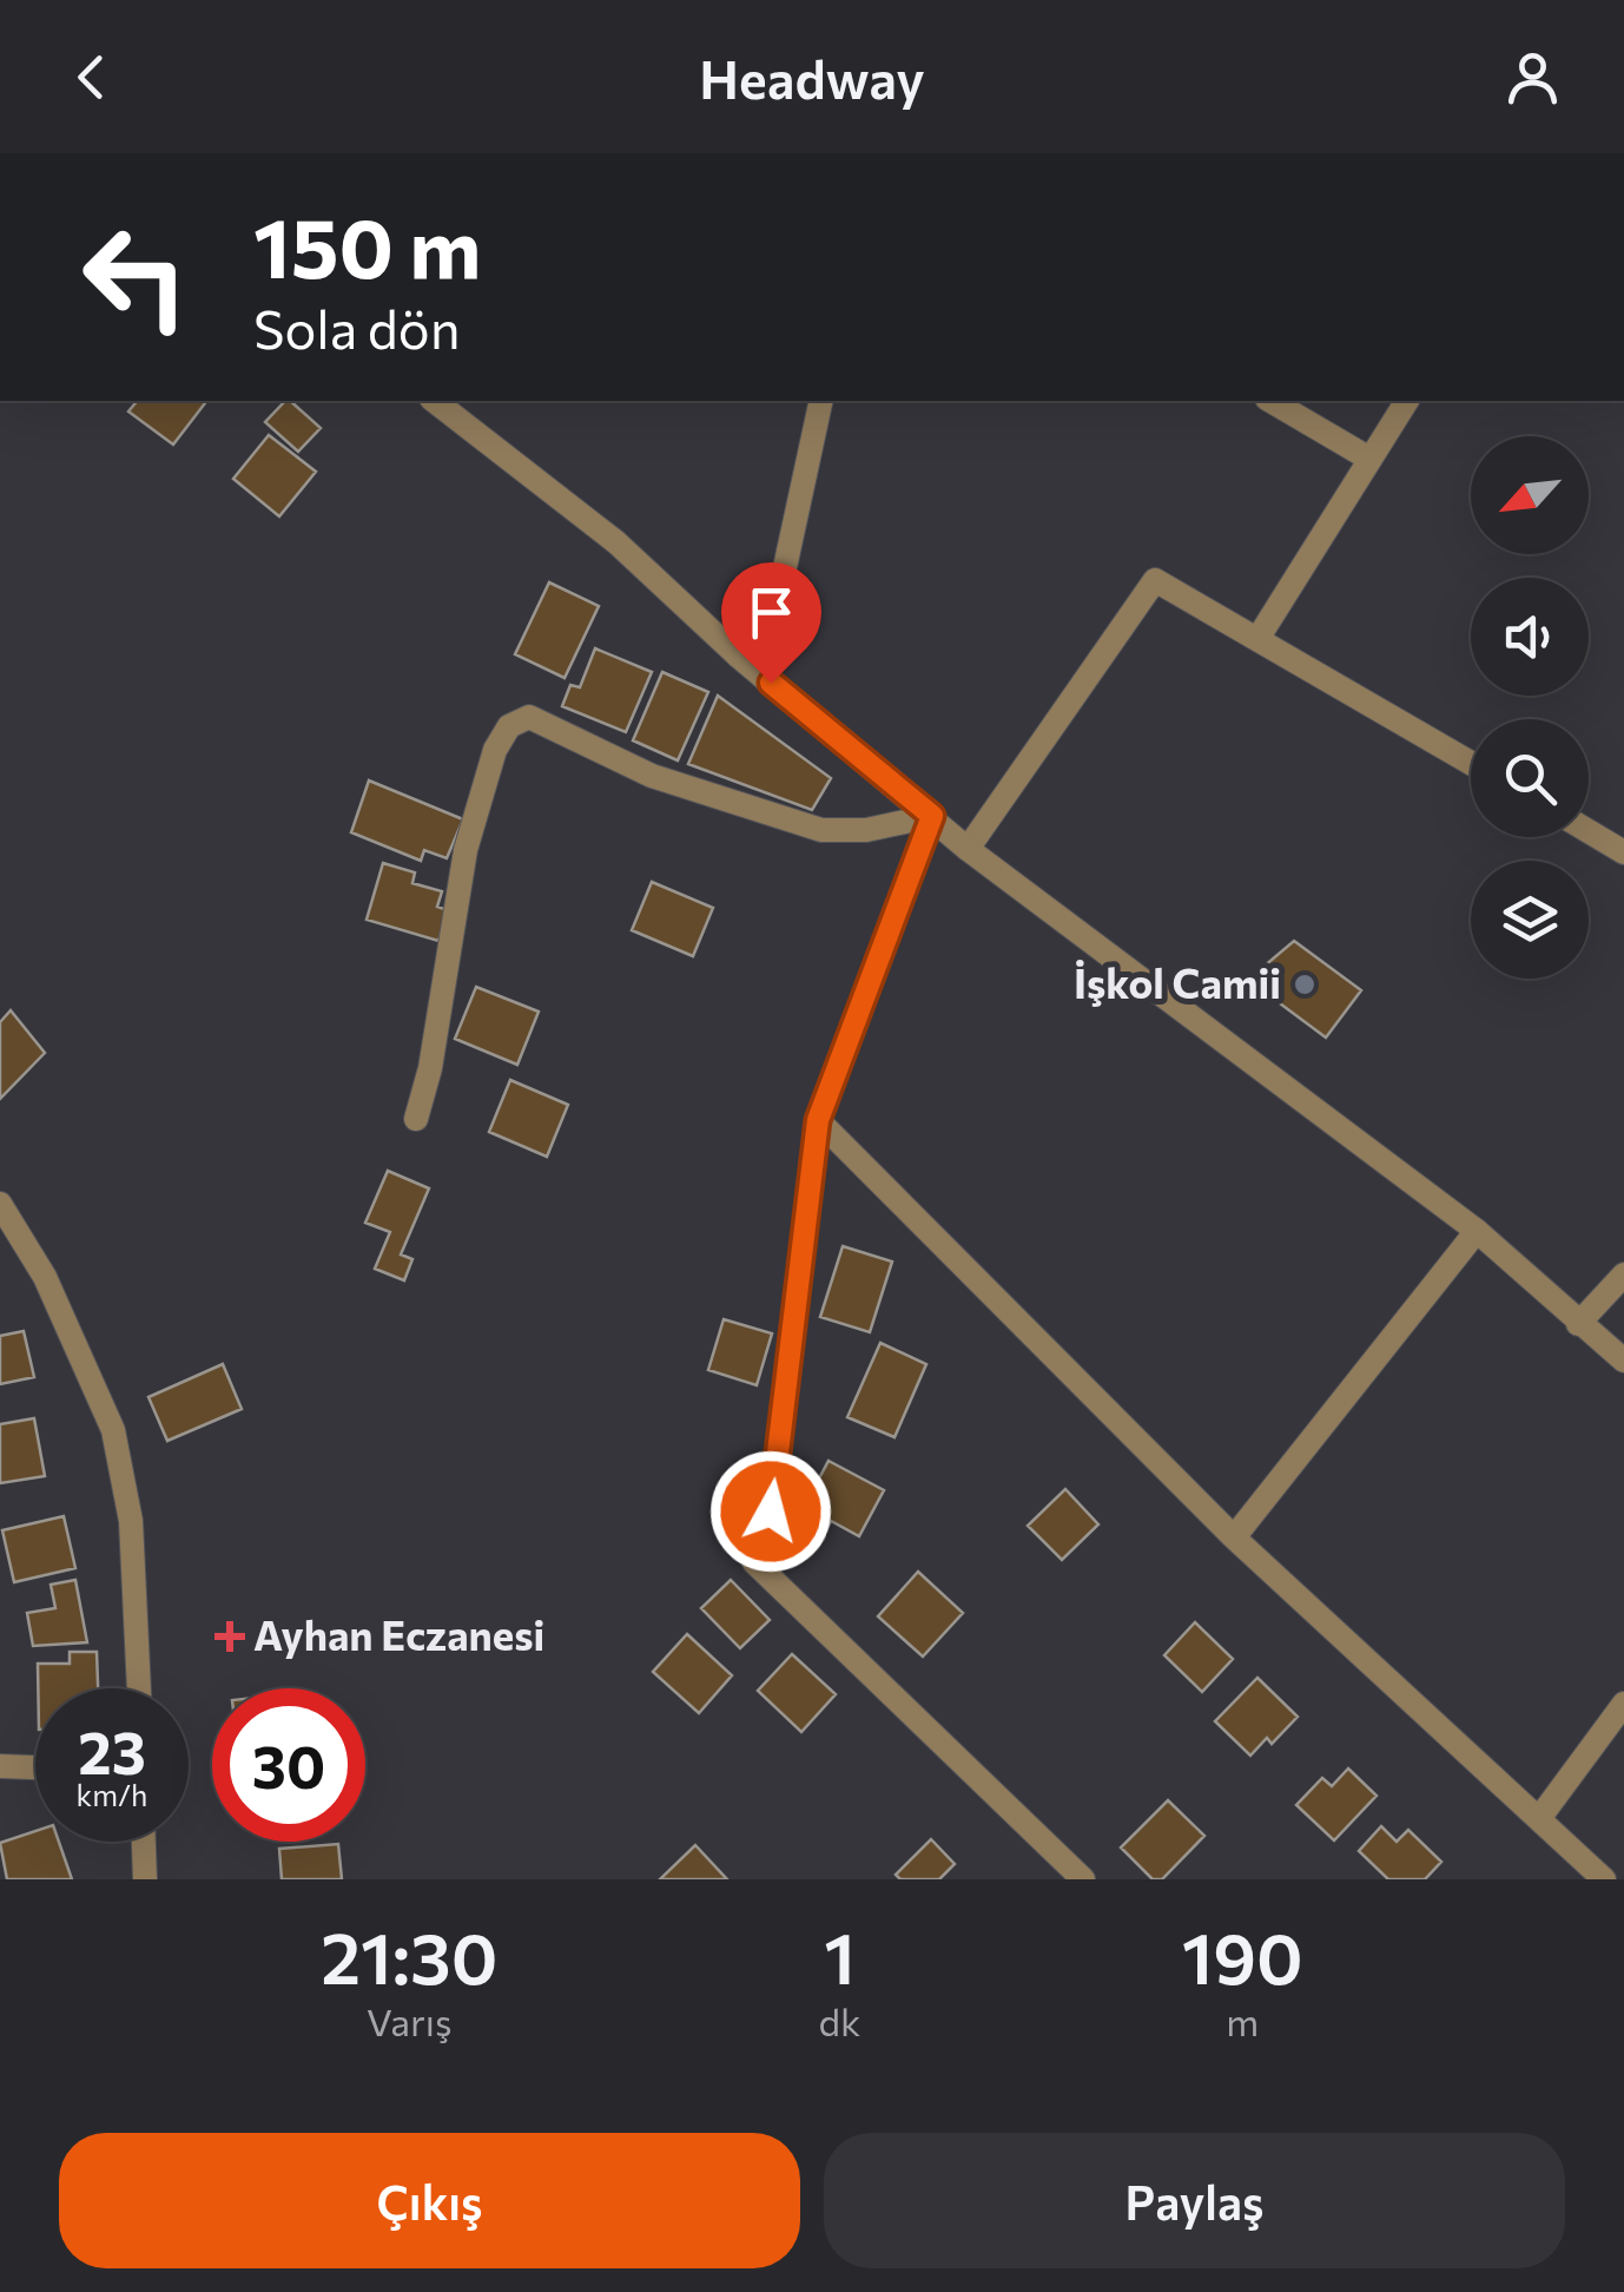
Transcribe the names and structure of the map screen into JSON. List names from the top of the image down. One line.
{"places":{"other":["İşkol Camii"],"health":["Ayhan Eczanesi"]},"north":"bottom left","page":{"header":"Headway","turn":["150 m","Sola dön"],"speed":"23 km/h","limit":"30","eta":["21:30","Varış","1","dk","190","m"],"buttons":["Çıkış","Paylaş"]}}
